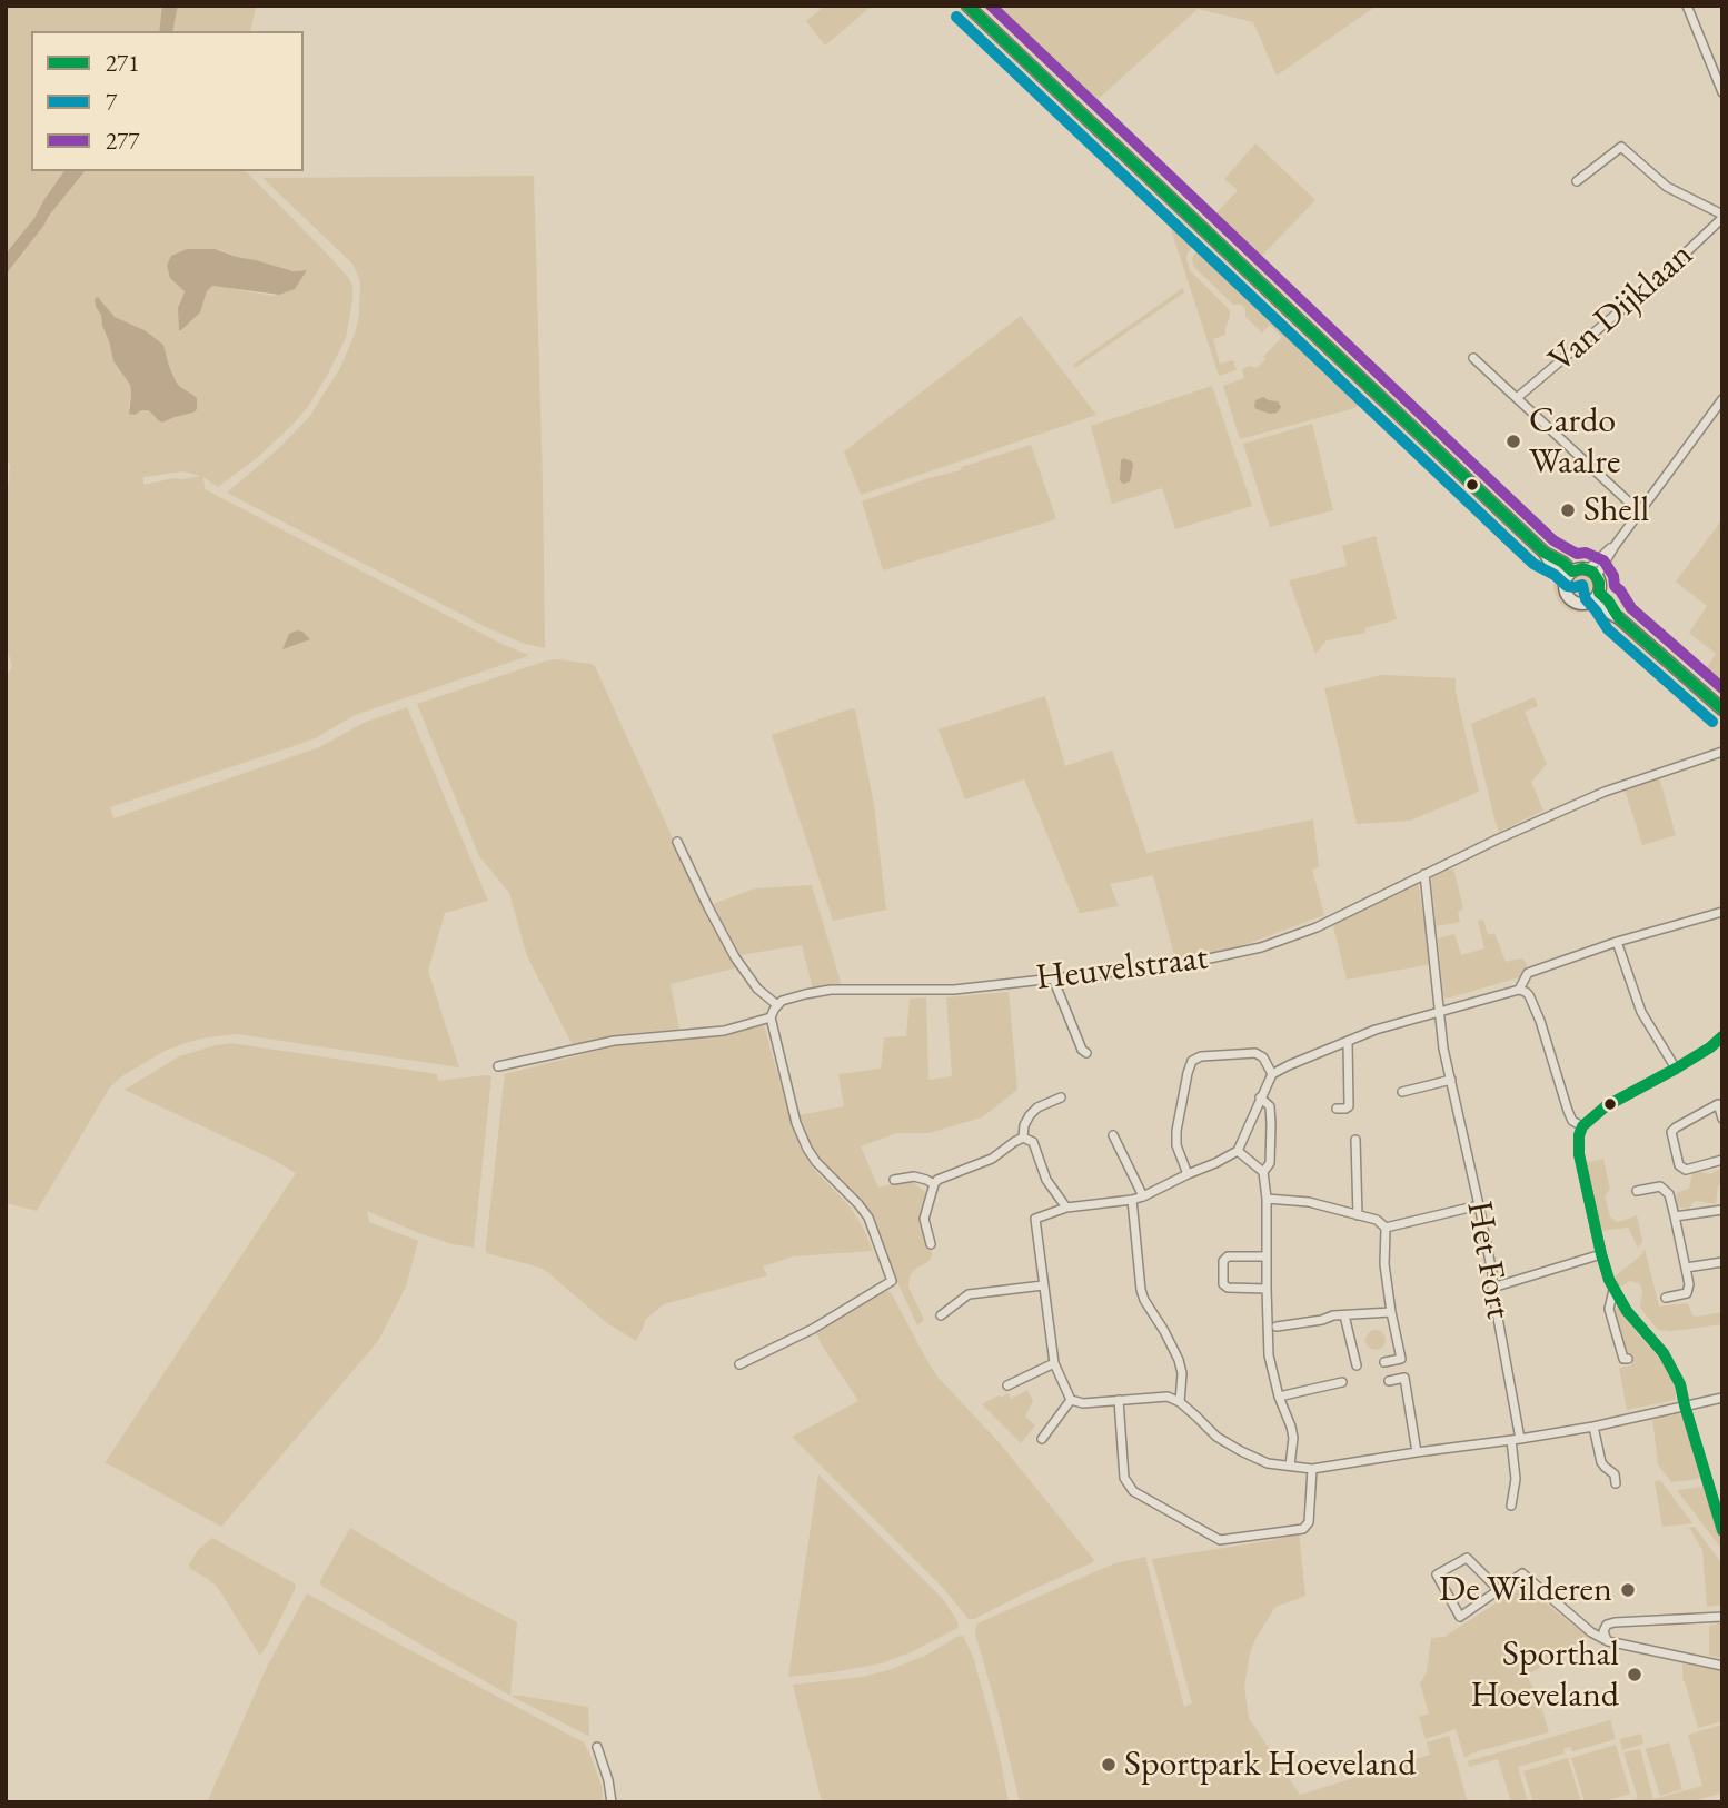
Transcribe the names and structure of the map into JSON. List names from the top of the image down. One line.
{"streets":{"street":["Van Dijklaan","Heuvelstraat","Het Fort"]},"crossings":[["Heuvelstraat","Het Fort"]],"places":["Cardo Waalre","Shell","De Wilderen","Sporthal Hoeveland","Sportpark Hoeveland"],"lines":["transit line 271","transit line 277","transit line 7"],"legend":["271","7","277"]}
